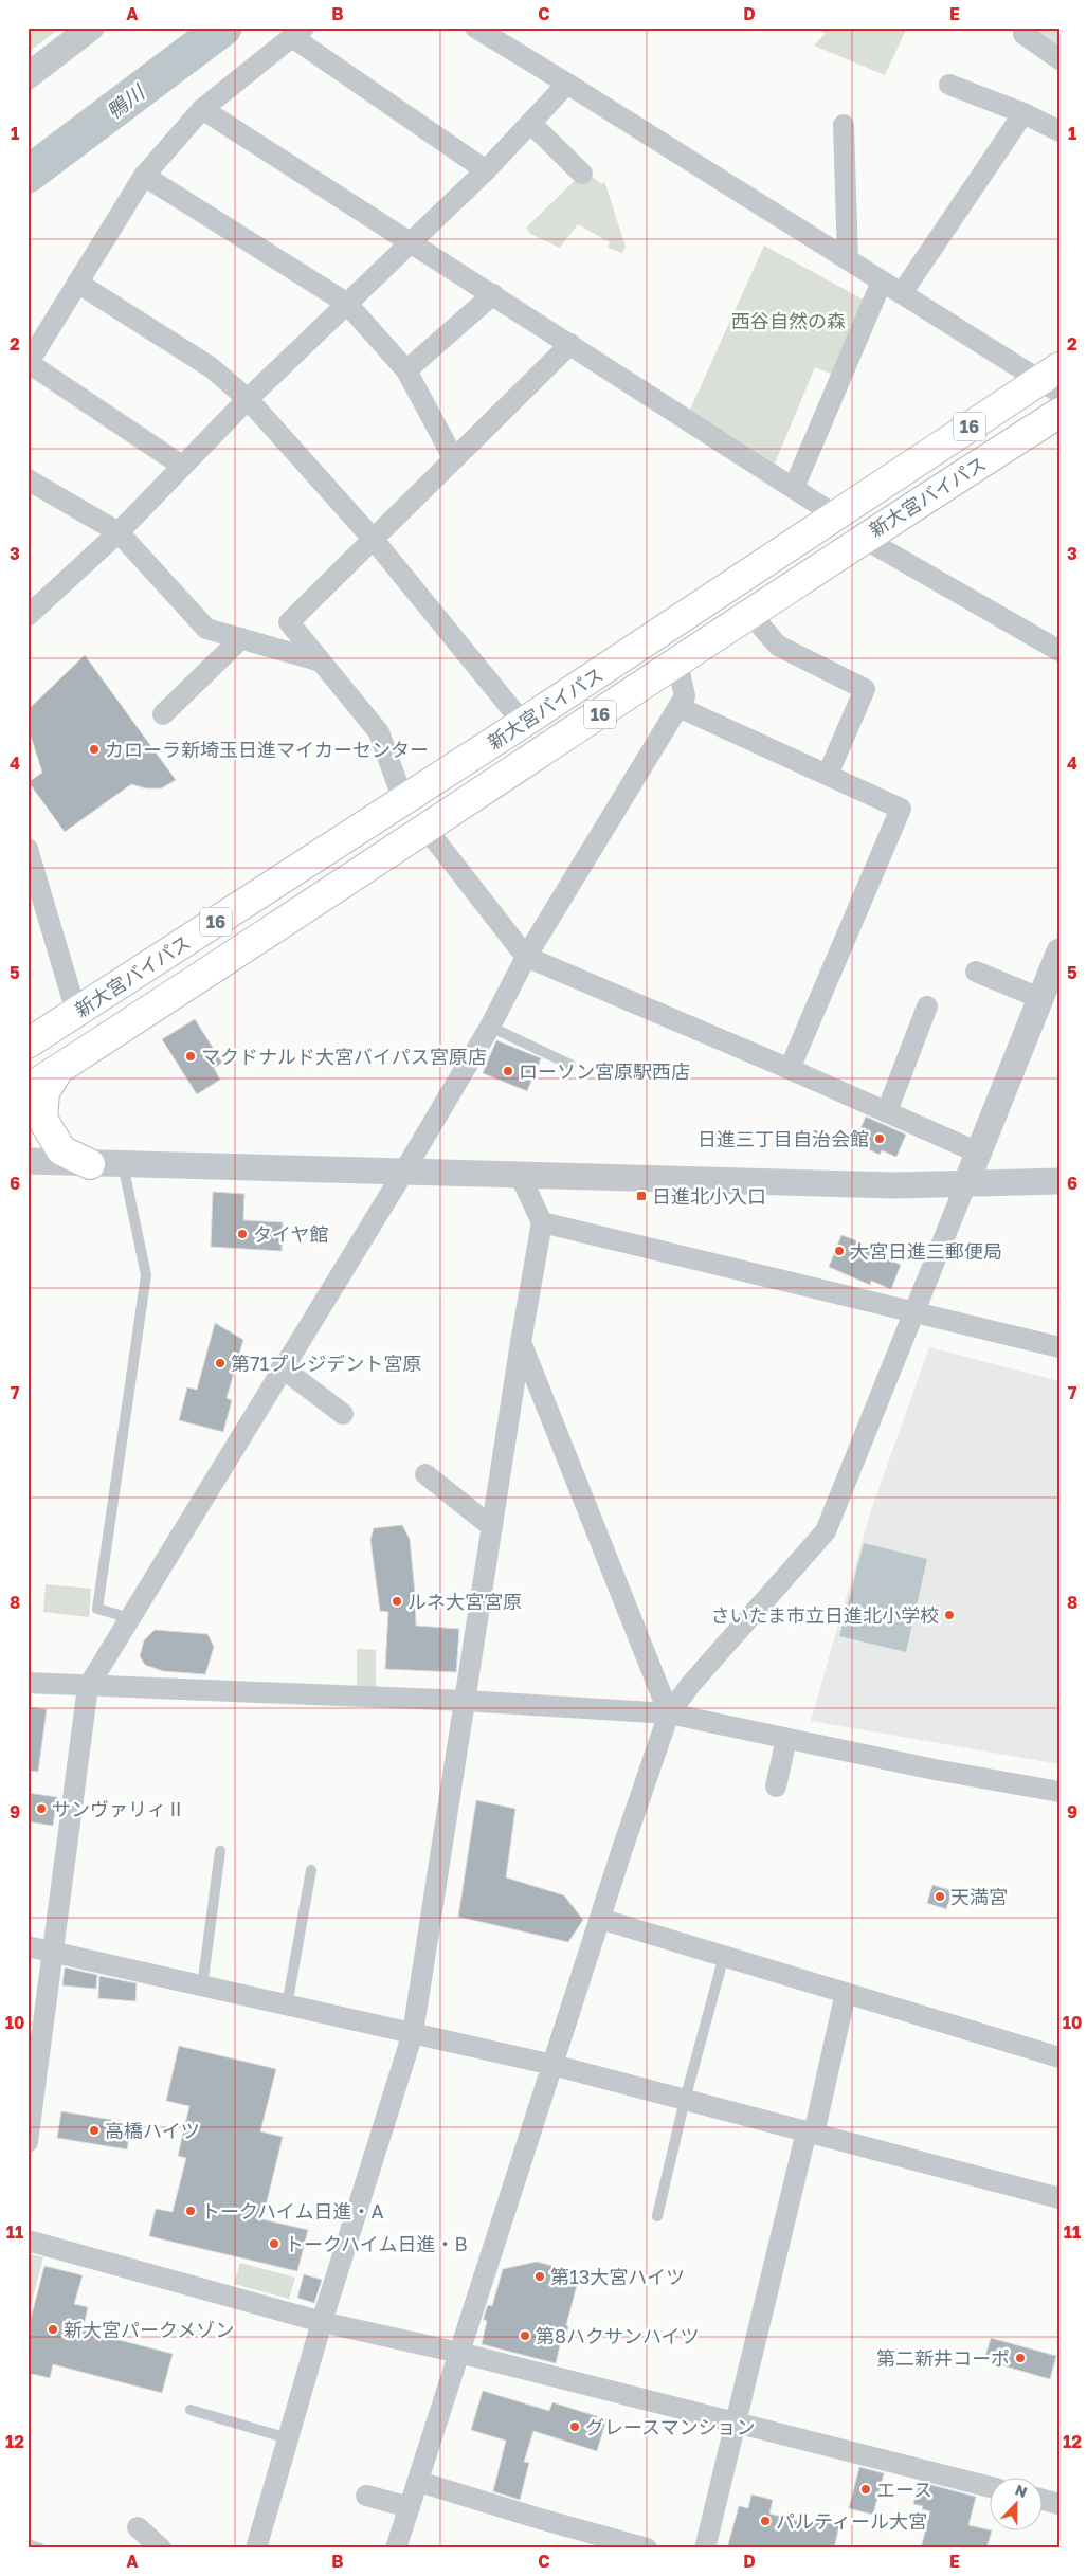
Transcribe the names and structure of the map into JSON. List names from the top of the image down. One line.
{"streets":{"highway":["16","新大宮バイパス"]},"water":["鴨川"],"parks":["西谷自然の森"],"places":{"other":["カローラ新埼玉日進マイカーセンター","マクドナルド大宮バイパス宮原店","ローソン宮原駅西店","日進三丁目自治会館","タイヤ館","大宮日進三郵便局","第71プレジデント宮原","ルネ大宮宮原","さいたま市立日進北小学校","サンヴァリィⅡ","天満宮","高橋ハイツ","トークハイム日進・A","トークハイム日進・B","第13大宮ハイツ","新大宮パークメゾン","第8ハクサンハイツ","第二新井コーポ","グレースマンション","エース","パルティール大宮"],"transit":["日進北小入口"]},"north":"top","grid":{"columns":["A","B","C","D","E"],"rows":["1","2","3","4","5","6","7","8","9","10","11","12"]}}
